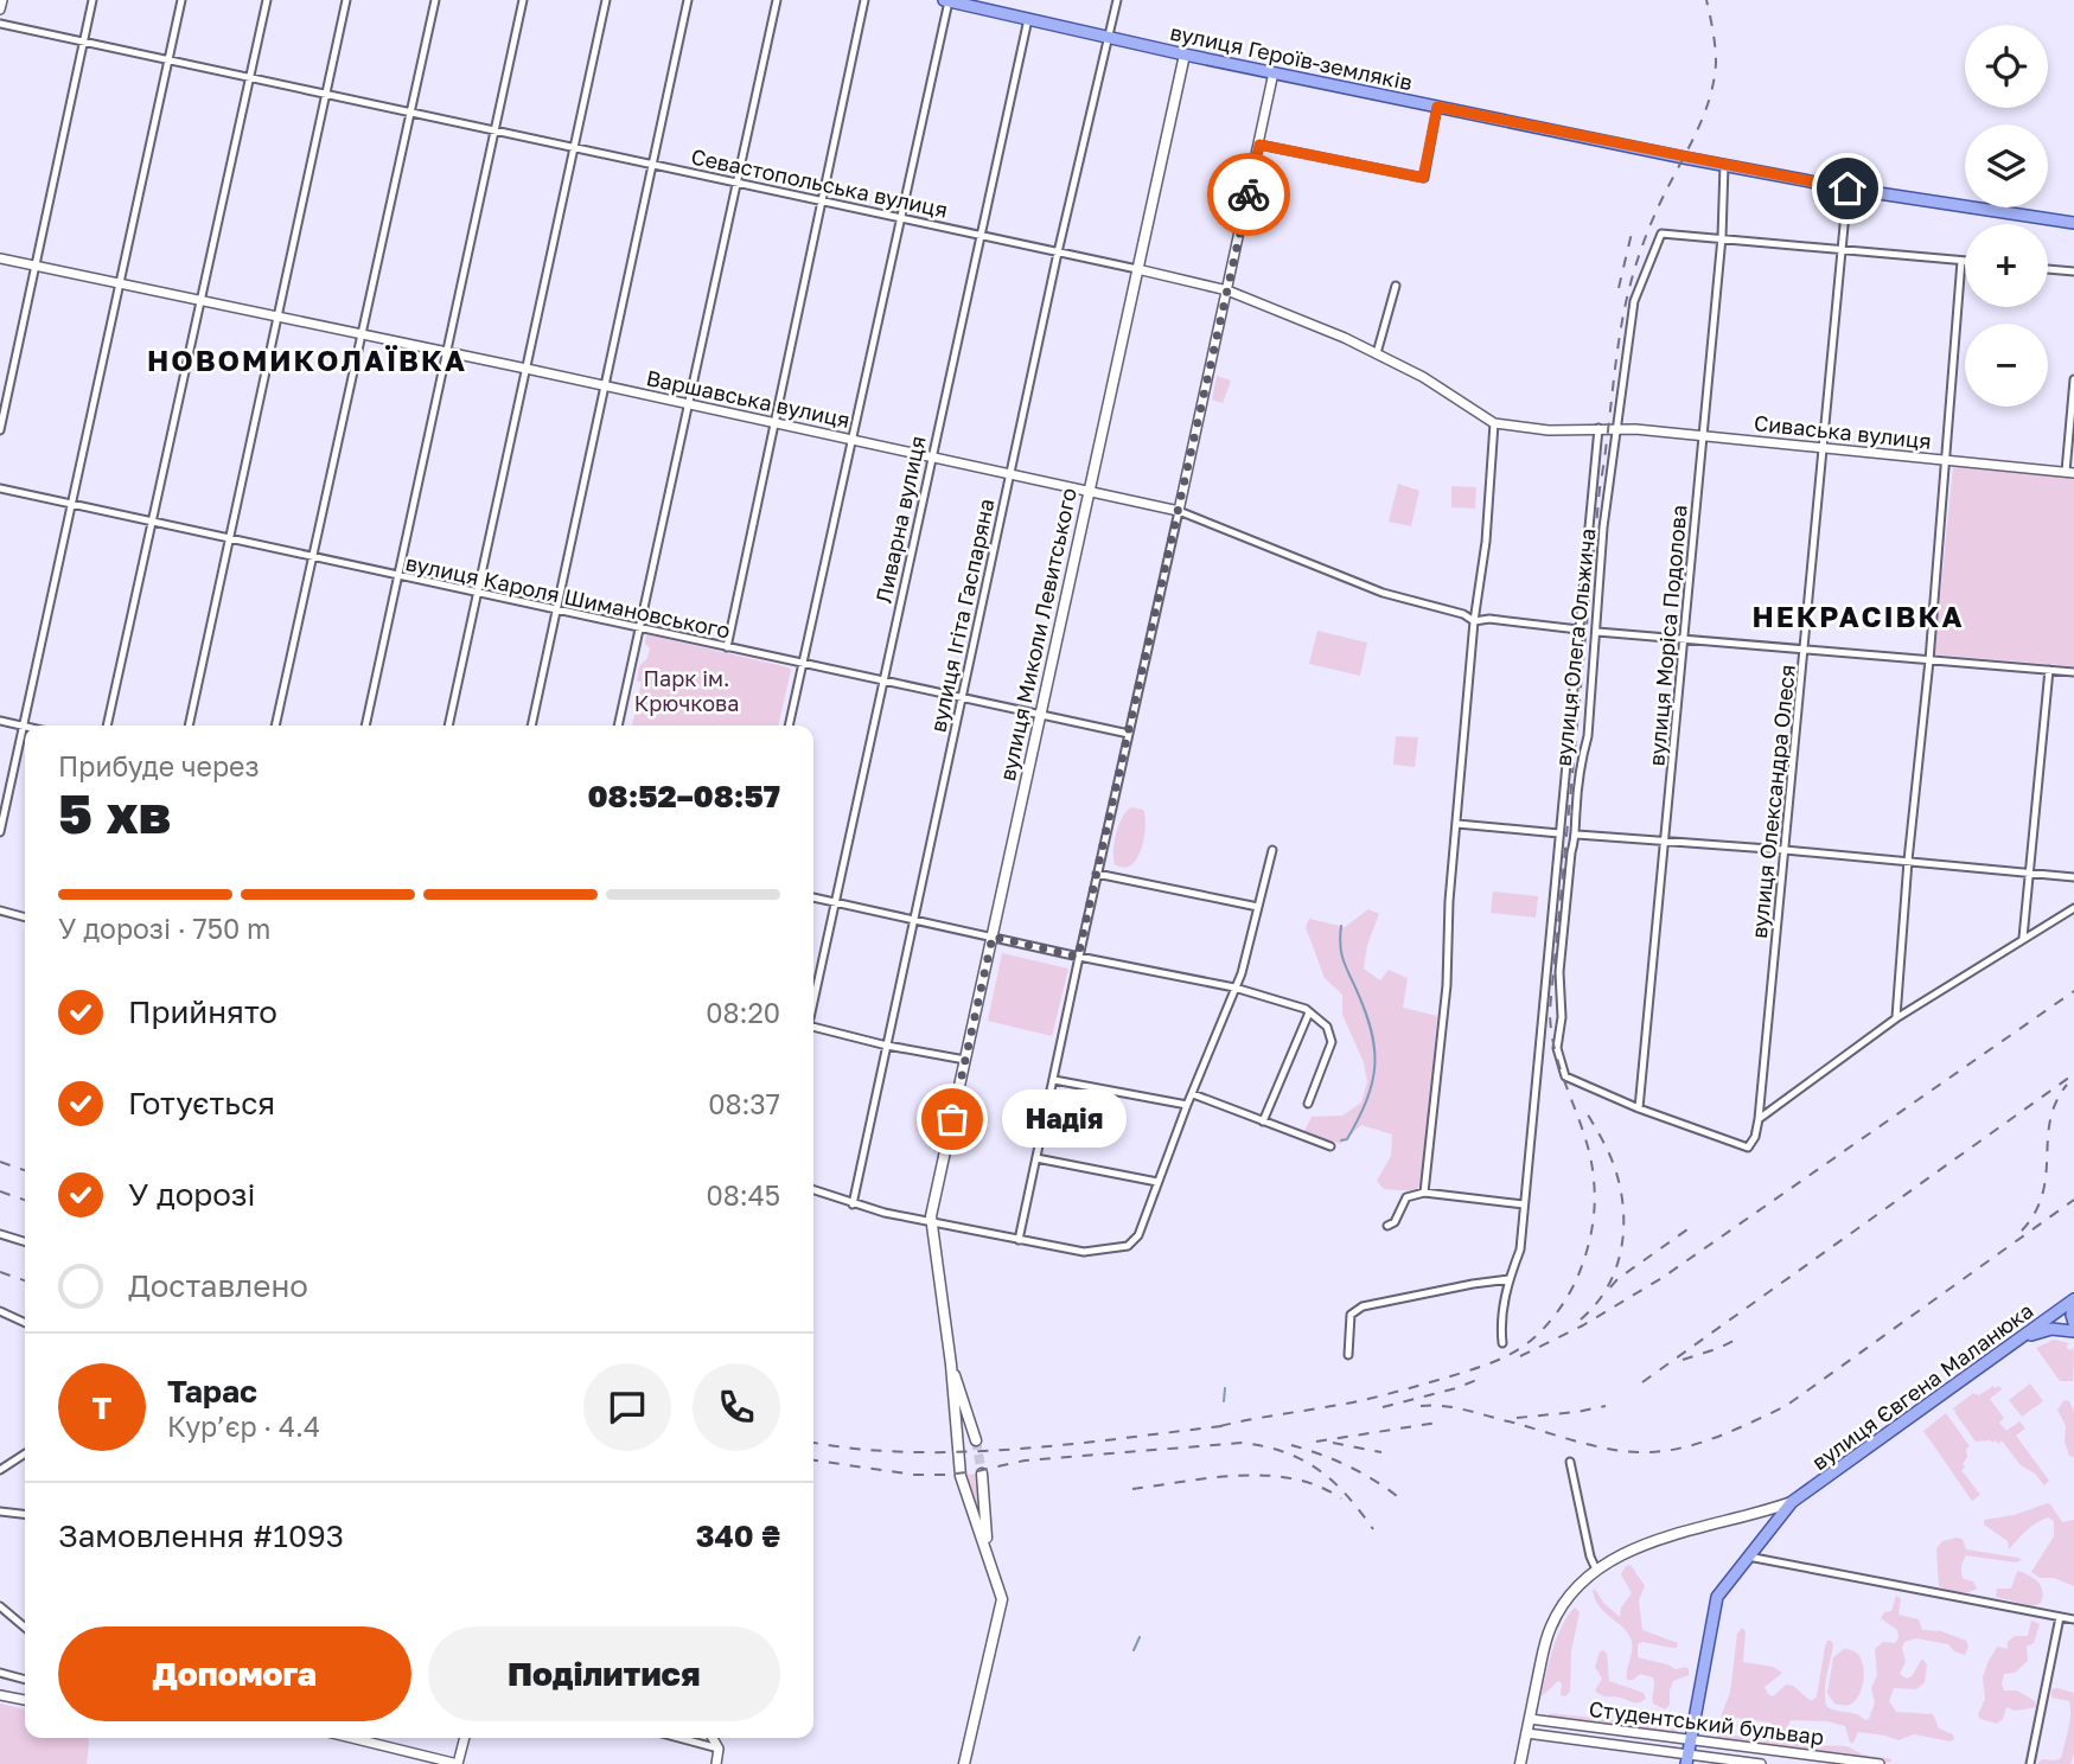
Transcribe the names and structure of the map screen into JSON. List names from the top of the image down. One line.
{"streets":{"main road":["вулиця Героїв-земляків","вулиця Миколи Левитського","вулиця Євгена Маланюка"],"street":["Севастопольська вулиця","Варшавська вулиця","Сиваська вулиця","Ливарна вулиця","вулиця Кароля Шимановського","вулиця Ігіта Гаспаряна","вулиця Моріса Подолова","вулиця Олега Ольжича","вулиця Олександра Олеся","Студентський бульвар"]},"crossings":[["вулиця Героїв-земляків","Ливарна вулиця"],["вулиця Героїв-земляків","вулиця Ігіта Гаспаряна"],["вулиця Героїв-земляків","вулиця Миколи Левитського"],["вулиця Героїв-земляків","вулиця Моріса Подолова"],["вулиця Героїв-земляків","вулиця Олександра Олеся"],["Севастопольська вулиця","Сиваська вулиця"],["Севастопольська вулиця","Ливарна вулиця"],["Севастопольська вулиця","вулиця Ігіта Гаспаряна"],["Севастопольська вулиця","вулиця Миколи Левитського"],["Севастопольська вулиця","вулиця Олега Ольжича"],["Варшавська вулиця","Ливарна вулиця"],["Варшавська вулиця","вулиця Ігіта Гаспаряна"],["Варшавська вулиця","вулиця Миколи Левитського"],["Варшавська вулиця","вулиця Олега Ольжича"],["Сиваська вулиця","вулиця Моріса Подолова"],["Сиваська вулиця","вулиця Олега Ольжича"],["Сиваська вулиця","вулиця Олександра Олеся"],["Ливарна вулиця","вулиця Кароля Шимановського"],["вулиця Кароля Шимановського","вулиця Ігіта Гаспаряна"],["вулиця Кароля Шимановського","вулиця Миколи Левитського"],["вулиця Моріса Подолова","вулиця Олега Ольжича"],["вулиця Євгена Маланюка","Студентський бульвар"]],"districts":["НОВОМИКОЛАЇВКА","НЕКРАСІВКА"],"parks":["Парк ім. Крючкова"],"places":["Надія"],"page":{"map_buttons":["+","−"],"heading":["5 хв","Прибуде через","08:52–08:57"],"panel":["Тарас","Кур’єр · 4.4","Замовлення #1093","340 ₴"],"bar":"У дорозі · 750 m","list":[["Прийнято","08:20"],["Готується","08:37"],["У дорозі","08:45"],"Доставлено"],"bubble":"Надія","round":"Т","buttons":["Допомога","Поділитися"]}}
